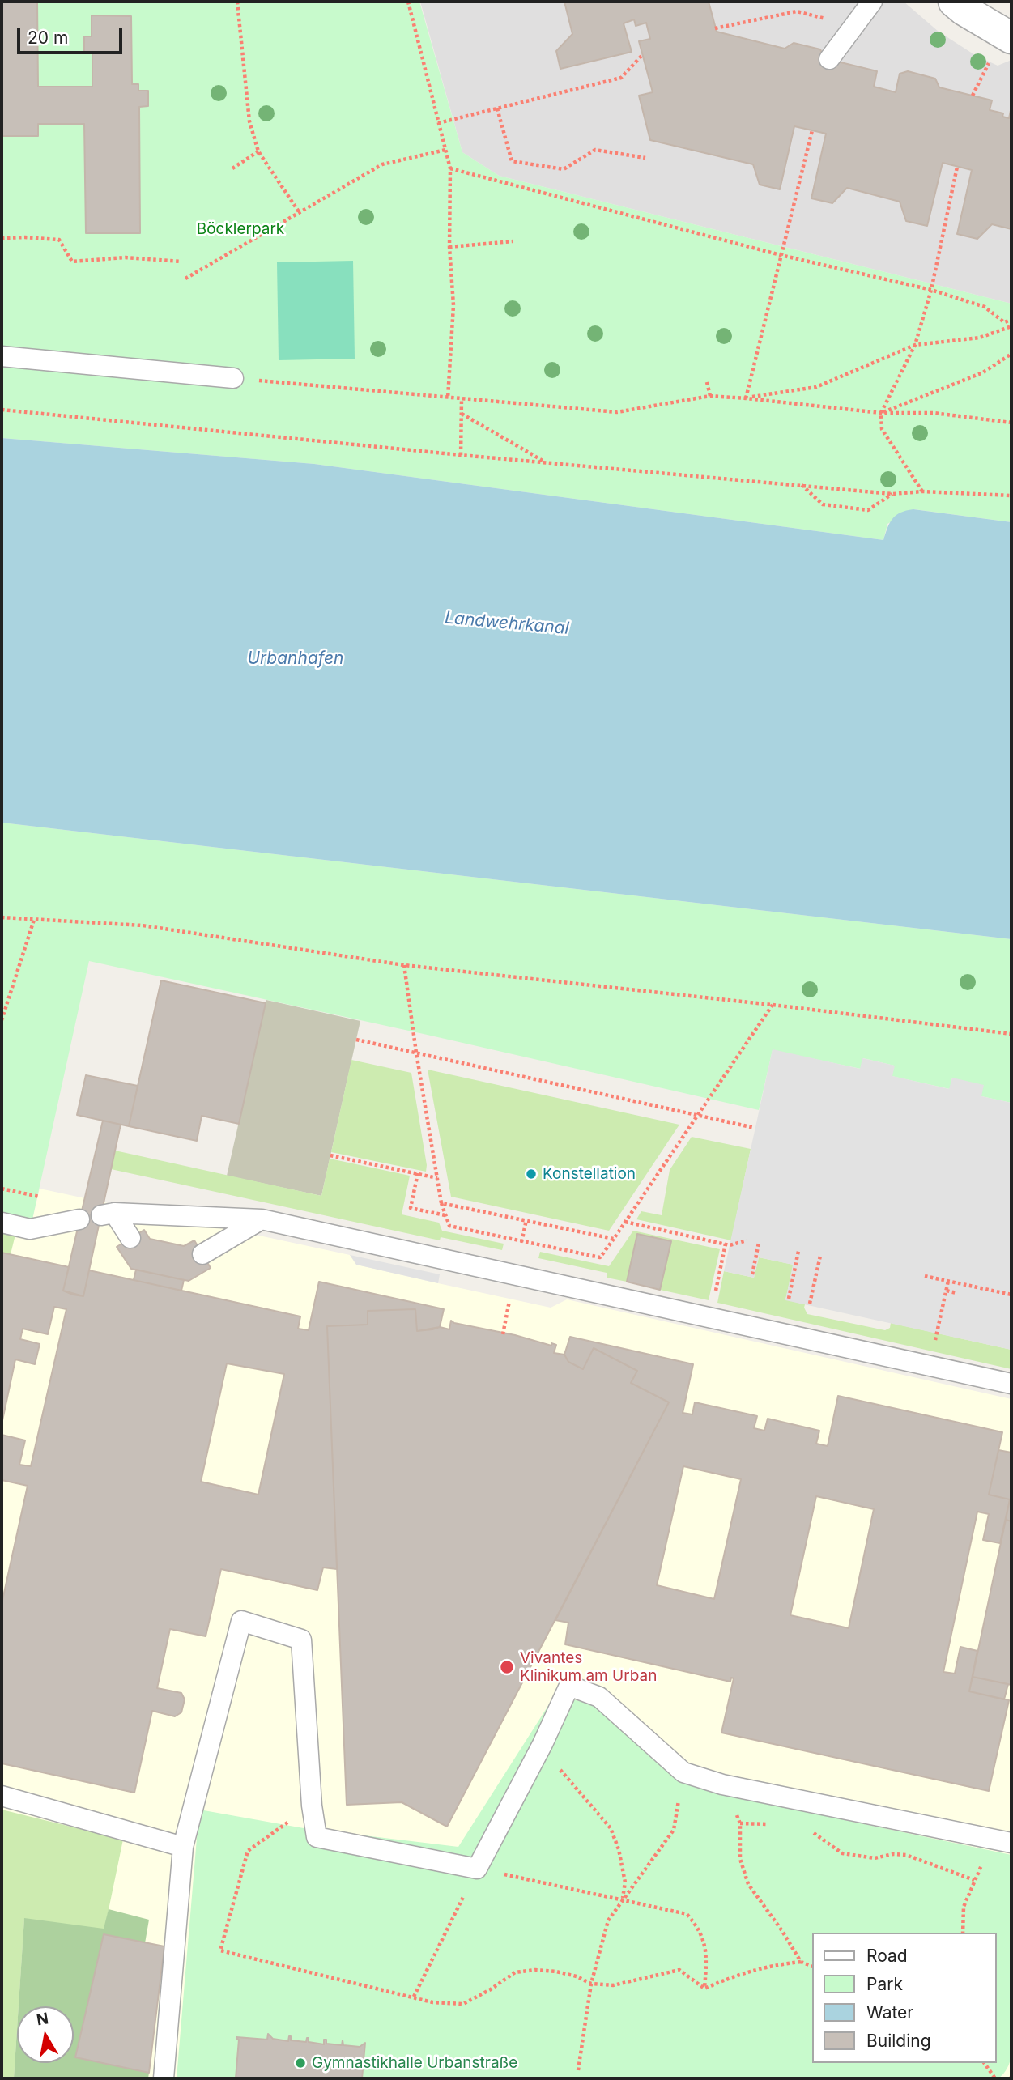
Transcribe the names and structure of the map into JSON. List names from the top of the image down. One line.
{"water":["Landwehrkanal","Urbanhafen"],"parks":["Böcklerpark"],"places":["Konstellation","Vivantes Klinikum am Urban","Gymnastikhalle Urbanstraße"],"legend":["Road","Park","Water","Building"],"scale_bar":"20 m","north":"top"}
